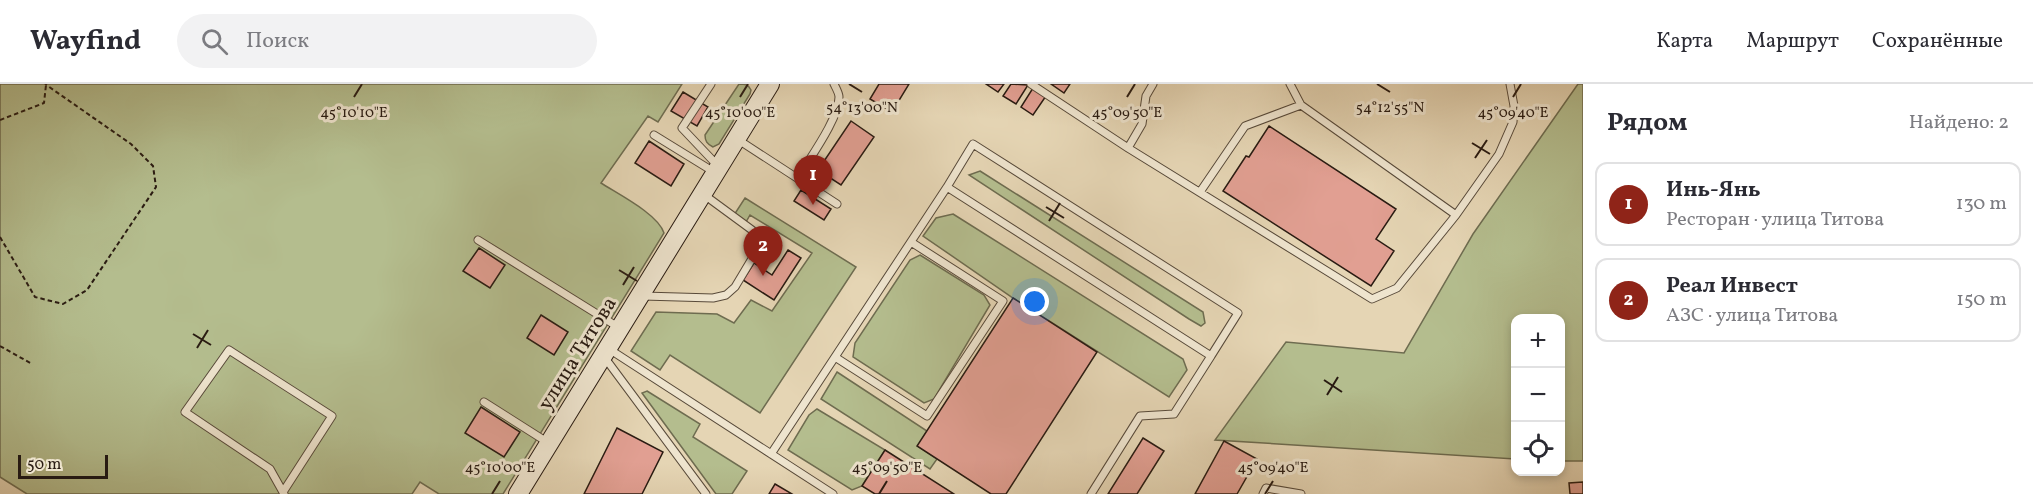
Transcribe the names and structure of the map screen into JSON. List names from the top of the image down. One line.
{"streets":{"main road":["улица Титова"]},"scale_bar":"50 m","page":{"header":"Wayfind","search":"Поиск","nav":["Карта","Маршрут","Сохранённые"],"heading":["Рядом","Найдено: 2"],"pins":["1","2"],"list":[{"mark":"1","name":"Инь-Янь","note":"Ресторан · улица Титова","value":"130 m"},{"mark":"2","name":"Реал Инвест","note":"АЗС · улица Титова","value":"150 m"}],"map_buttons":["+","−"],"scale":"50 m"},"coordinates":["54°13'00\"N","54°12'55\"N","45°10'10\"E","45°10'00\"E","45°09'50\"E","45°09'40\"E"]}
